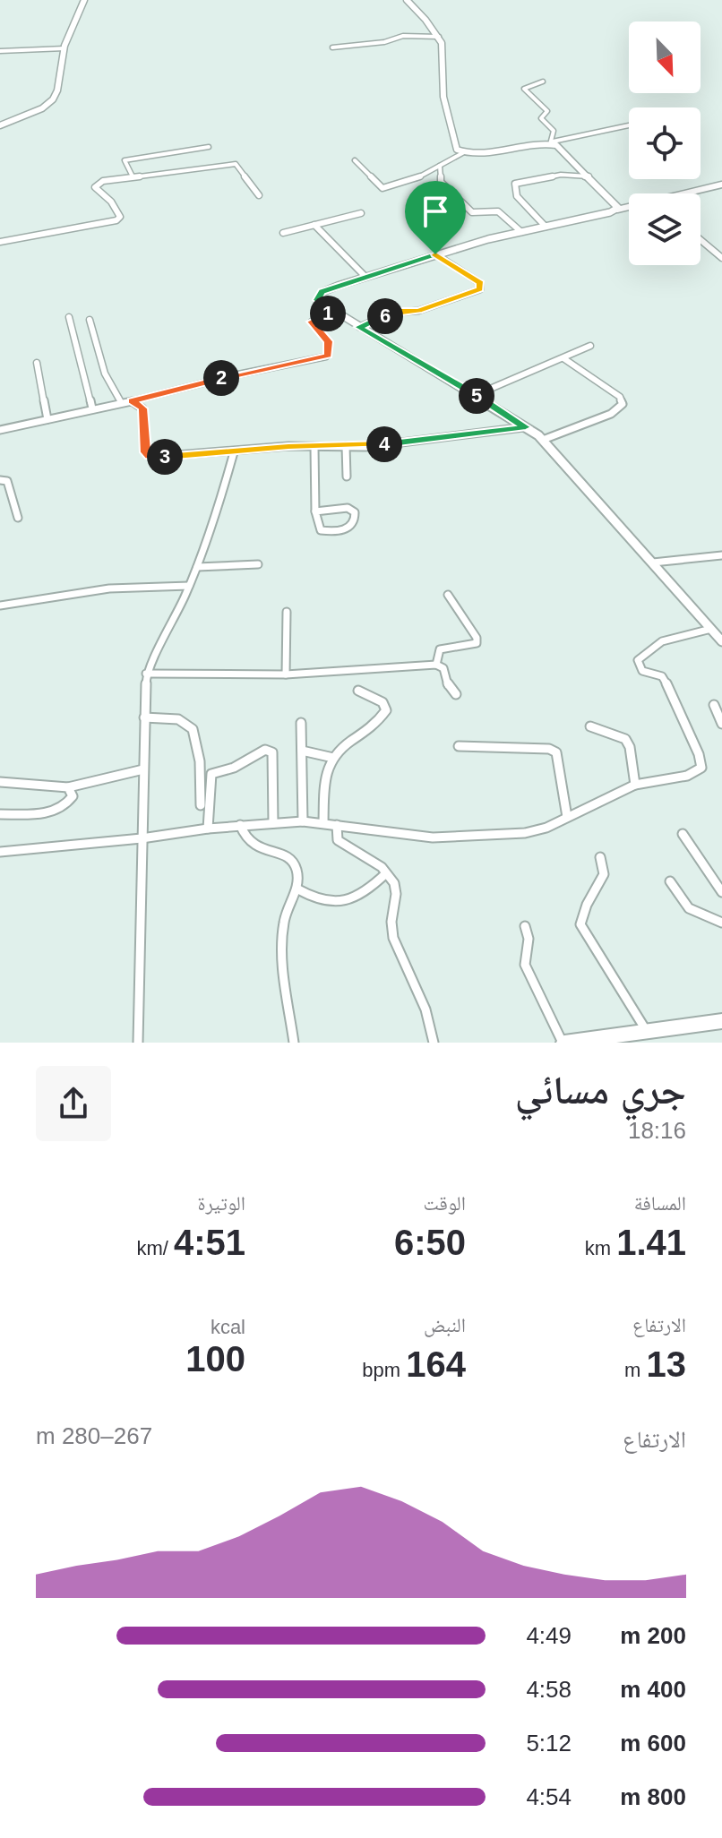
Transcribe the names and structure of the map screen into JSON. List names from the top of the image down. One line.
{"north":"bottom right","page":{"pins":["1","6","2","5","4","3"],"heading":["جري مسائي","18:16"],"stats":[["المسافة","1.41 km"],["الوقت","6:50"],["الوتيرة","4:51 /km"],["الارتفاع","13 m"],["النبض","164 bpm"],["kcal","100"]],"chart":["الارتفاع","267–280 m"],"list":[{"name":"200 m","note":"4:49"},{"name":"400 m","note":"4:58"},{"name":"600 m","note":"5:12"},{"name":"800 m","note":"4:54"}]}}
